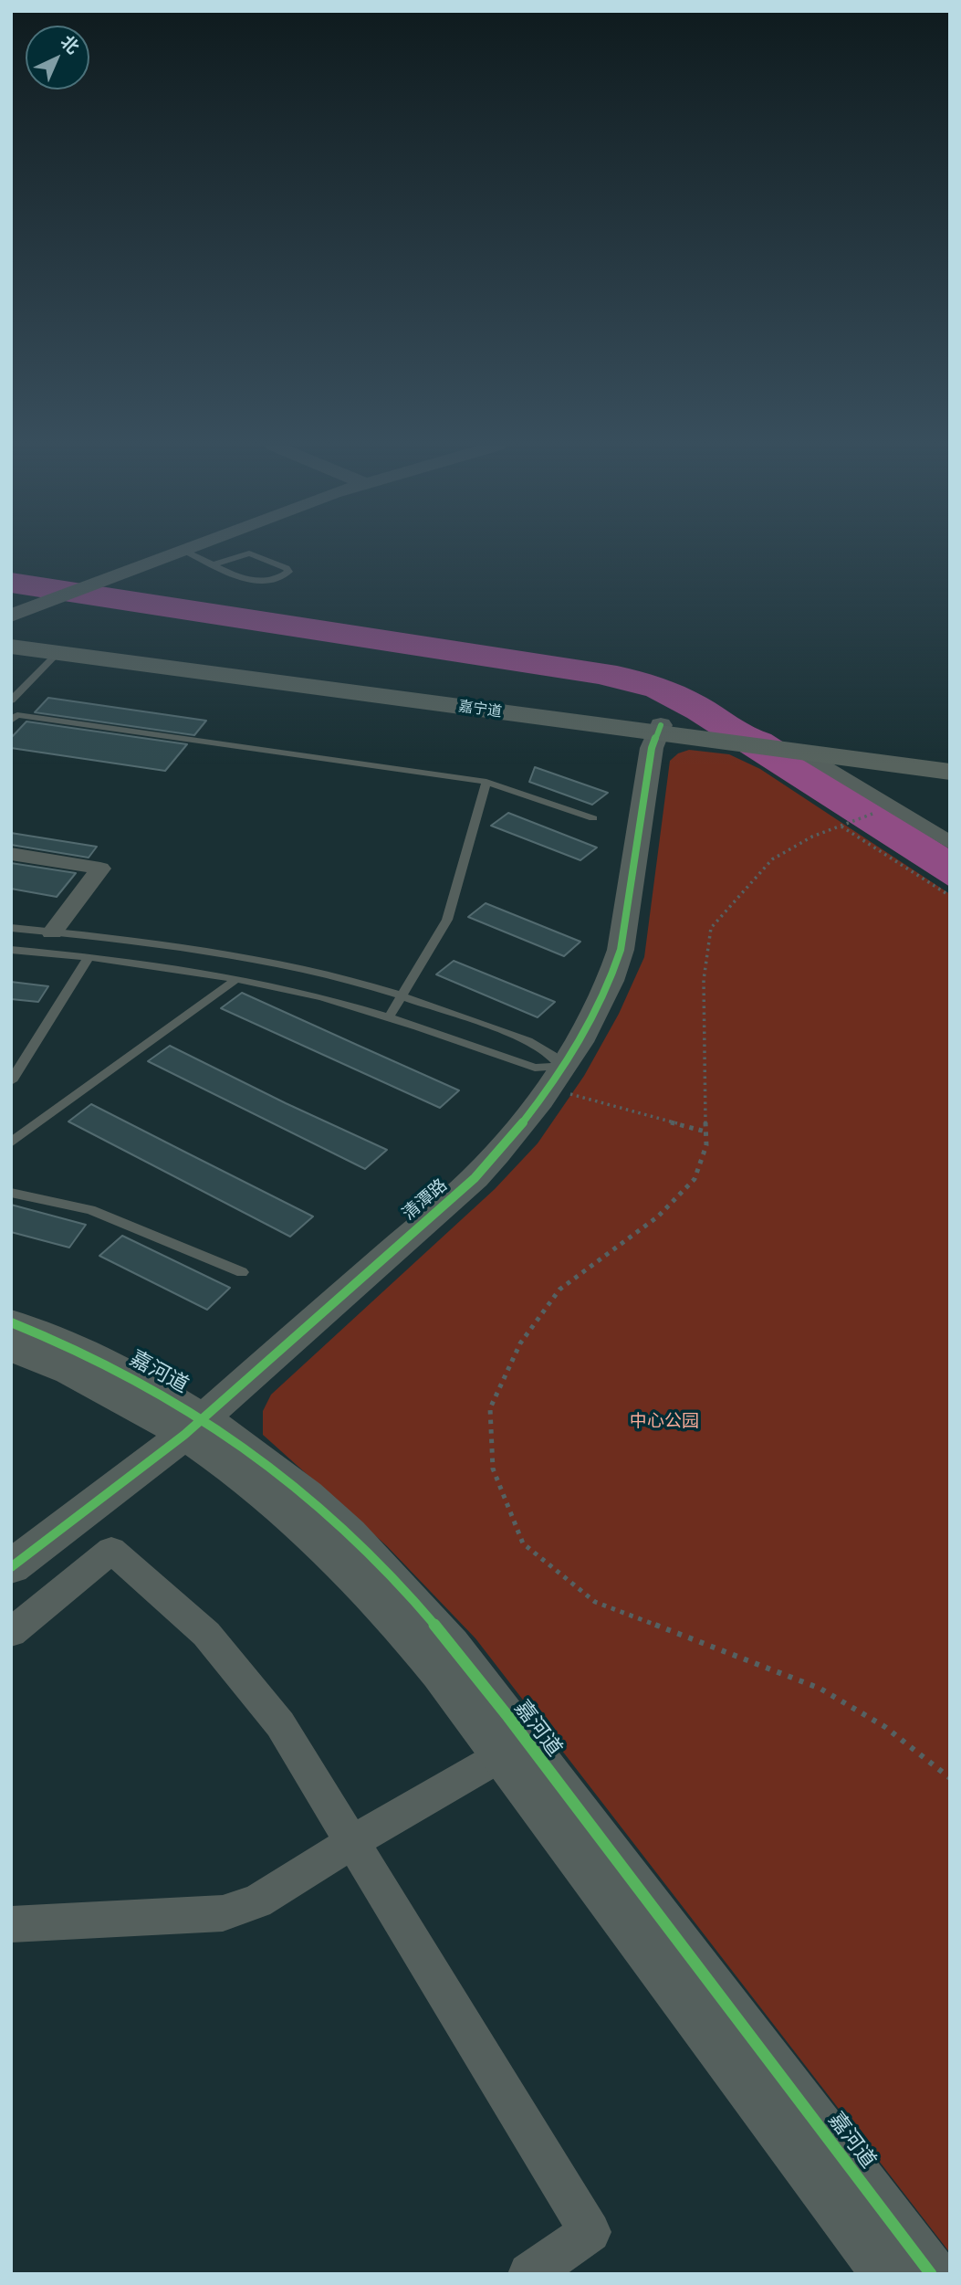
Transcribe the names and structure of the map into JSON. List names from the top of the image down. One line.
{"streets":{"main road":["嘉宁道"],"street":["清潭路","嘉河道"]},"crossings":[["嘉宁道","清潭路"],["清潭路","嘉河道"]],"parks":["中心公园"],"north":"top right"}
